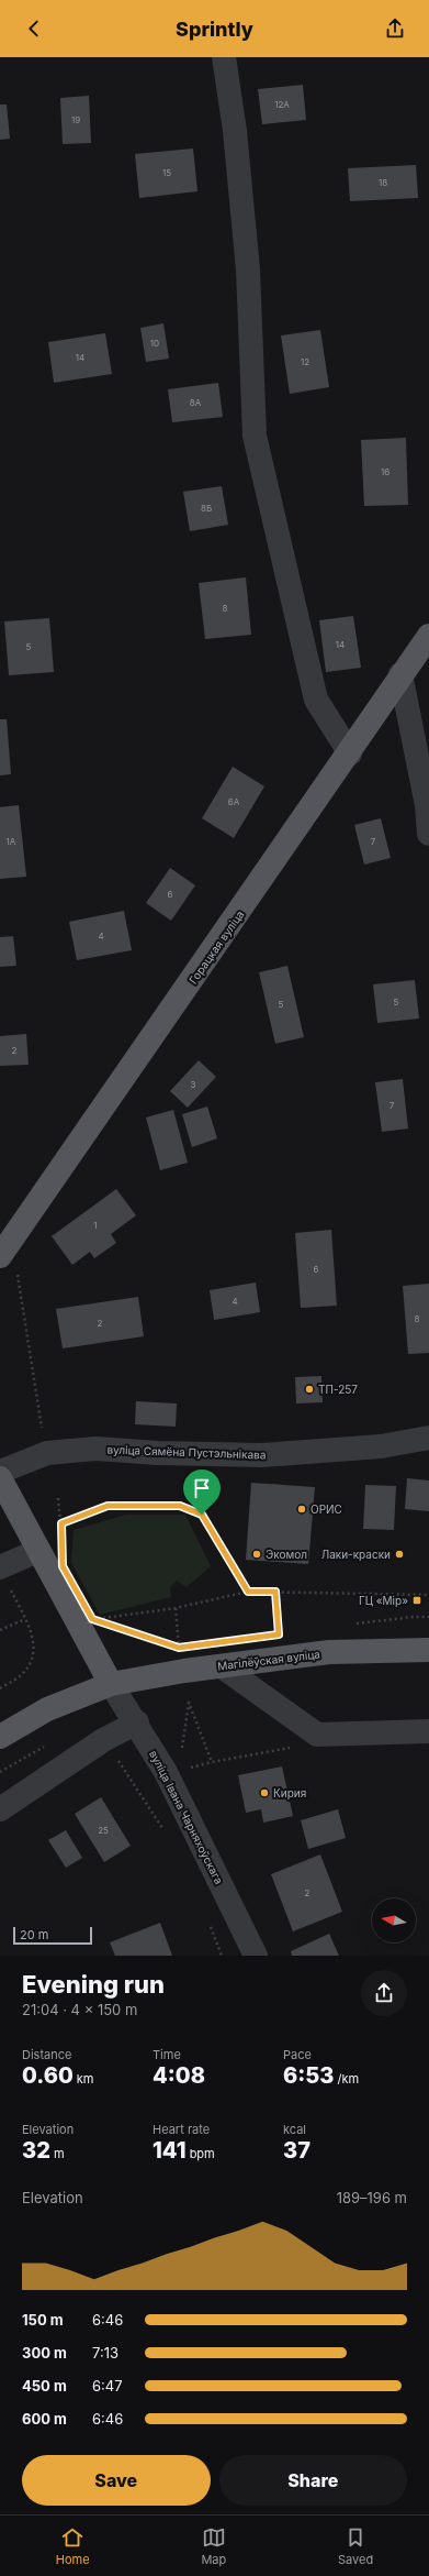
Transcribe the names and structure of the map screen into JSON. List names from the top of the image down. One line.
{"streets":{"main road":["Горацкая вуліца","Магілёўская вуліца"],"street":["вуліца Сямёна Пустэльнікава","вуліца Івана Чарняхоўскага"]},"crossings":[["Магілёўская вуліца","вуліца Івана Чарняхоўскага"]],"places":{"other":["ТП-257","ОРИС","Экомол","Лаки-краски","Кирия"],"transit":["ГЦ «Мір»"]},"house_numbers":["12А","19","15","18","10","14","12","8А","16","8Б","8","14","5","6А","1А","7","6","4","5","5","2","3","7","1","6","4","8","2","25","2"],"scale_bar":"20 m","north":"left","page":{"header":"Sprintly","scale":"20 m","heading":["Evening run","21:04 · 4 × 150 m"],"stats":[["Distance","0.60 km"],["Time","4:08"],["Pace","6:53 /km"],["Elevation","32 m"],["Heart rate","141 bpm"],["kcal","37"]],"chart":["Elevation","189–196 m"],"list":[{"name":"150 m","note":"6:46"},{"name":"300 m","note":"7:13"},{"name":"450 m","note":"6:47"},{"name":"600 m","note":"6:46"}],"buttons":["Save","Share"],"tabs":["Home","Map","Saved"]}}
